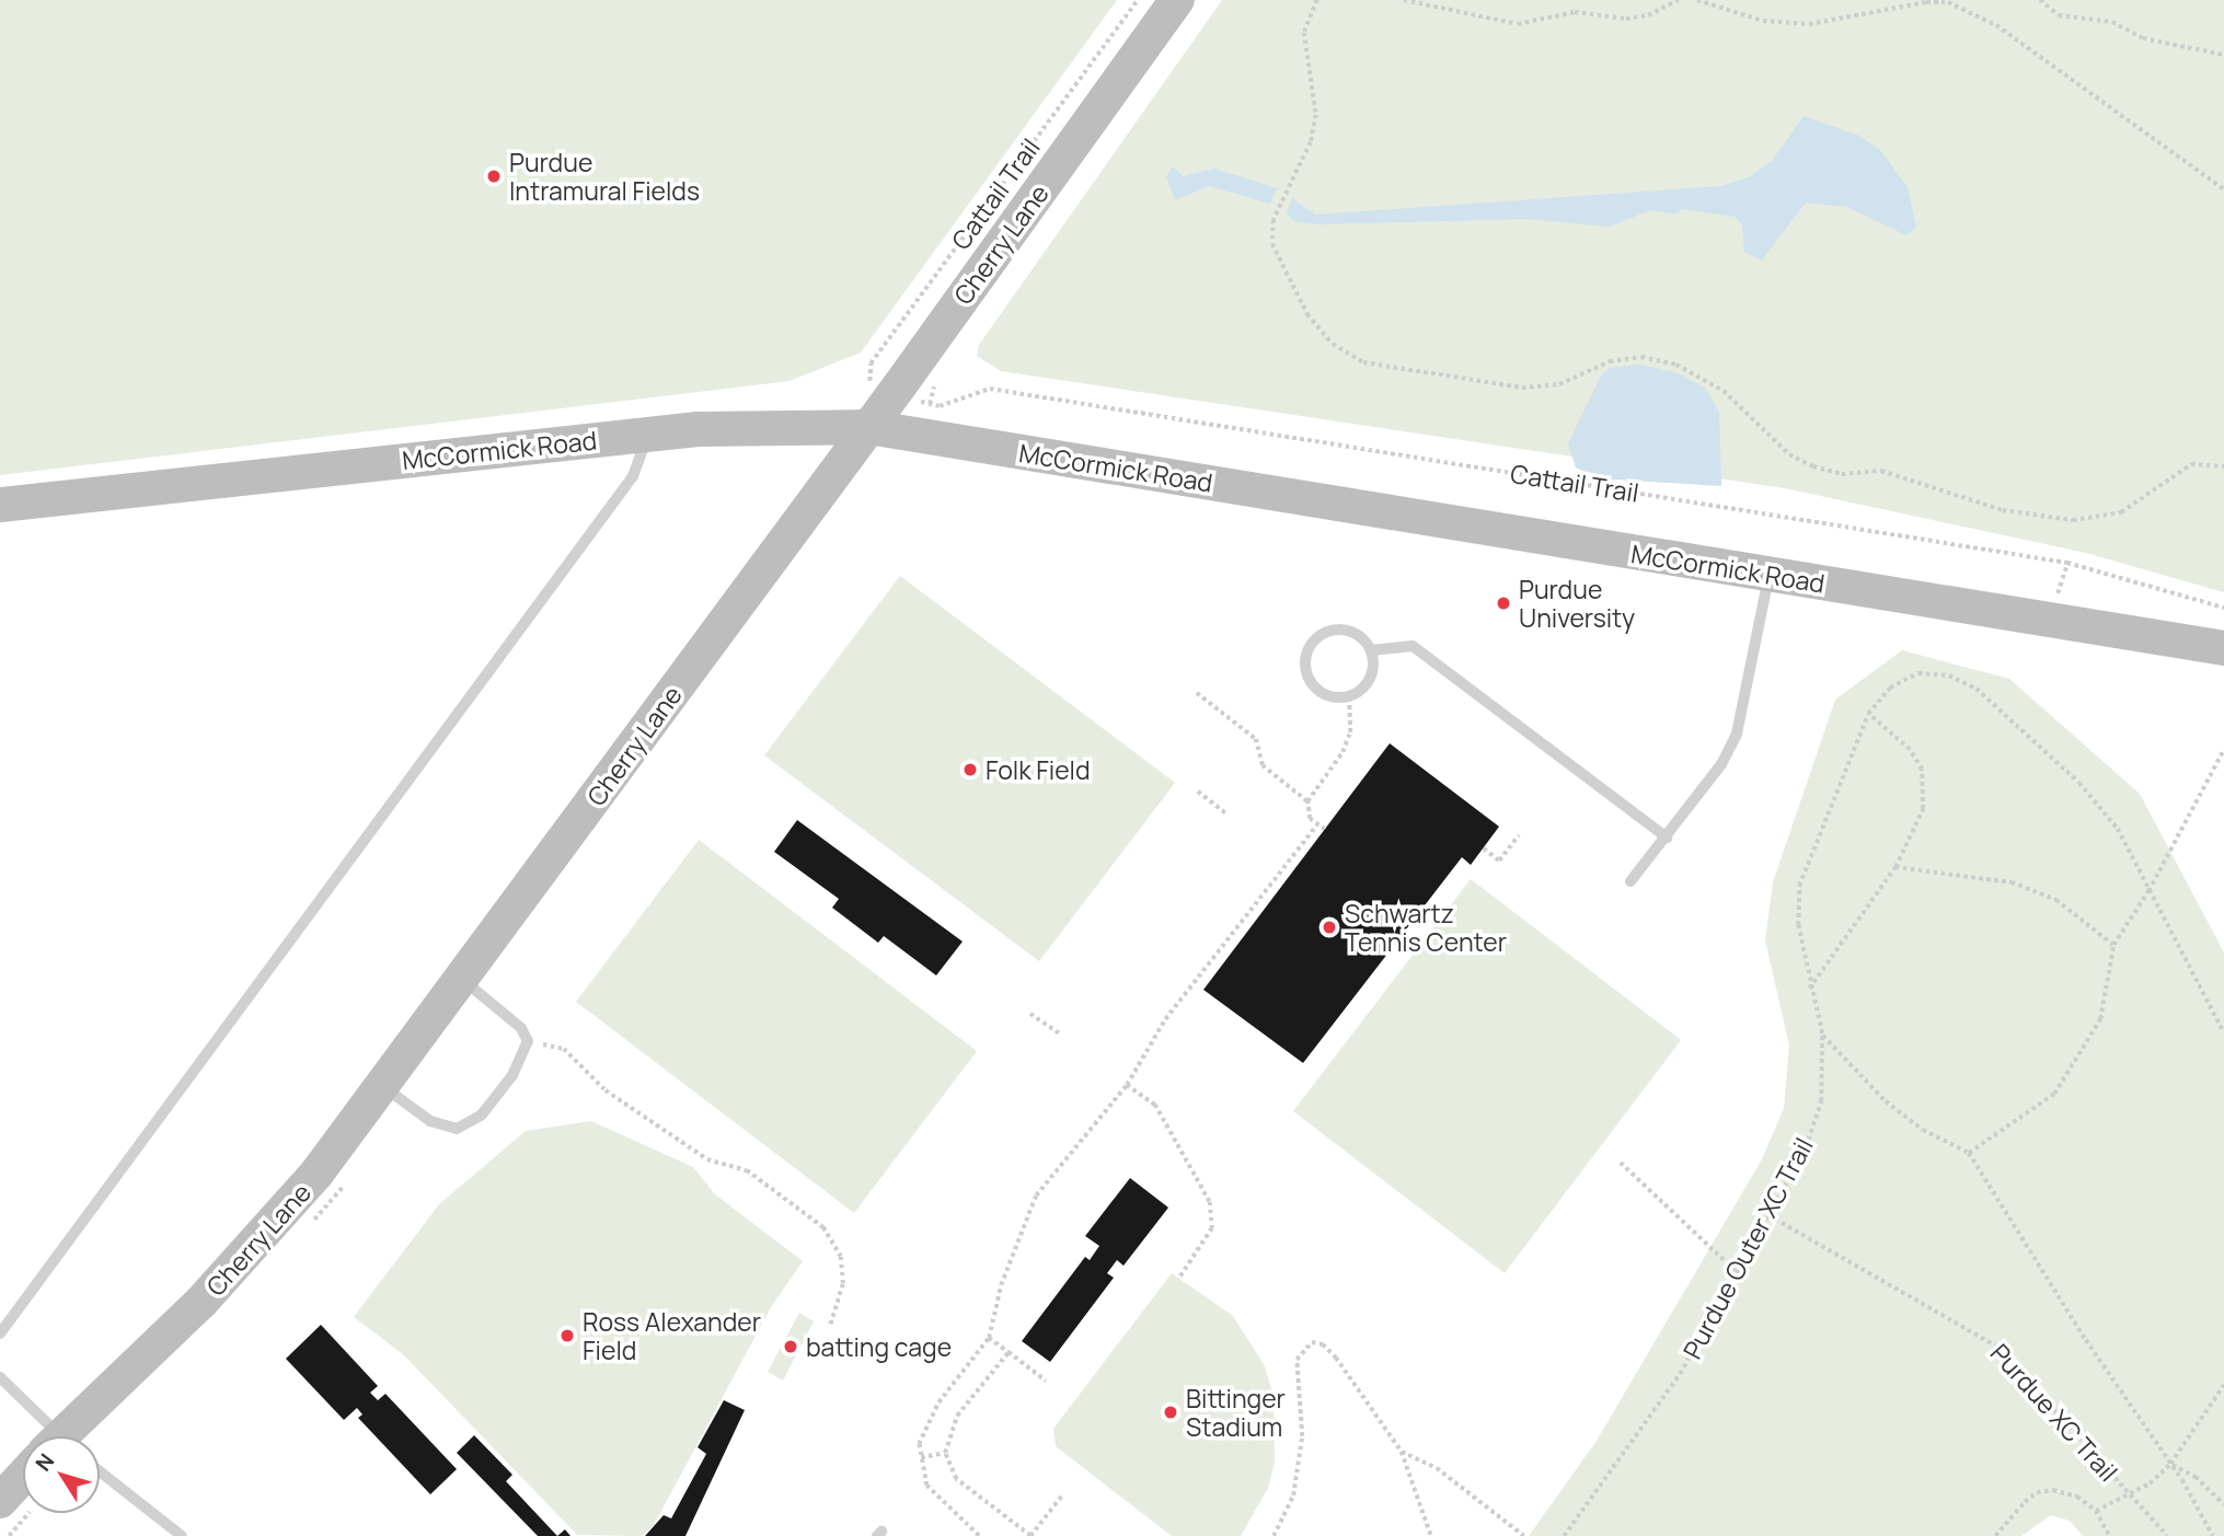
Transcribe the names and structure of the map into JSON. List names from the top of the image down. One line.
{"streets":{"street":["Cherry Lane","McCormick Road"],"path":["Cattail Trail","Purdue Outer XC Trail","Purdue XC Trail"]},"crossings":[["Cherry Lane","McCormick Road"],["Purdue Outer XC Trail","Purdue XC Trail"]],"places":["Purdue Intramural Fields","Purdue University","Folk Field","Schwartz Tennis Center","Ross Alexander Field","batting cage","Bittinger Stadium"],"north":"top left"}
